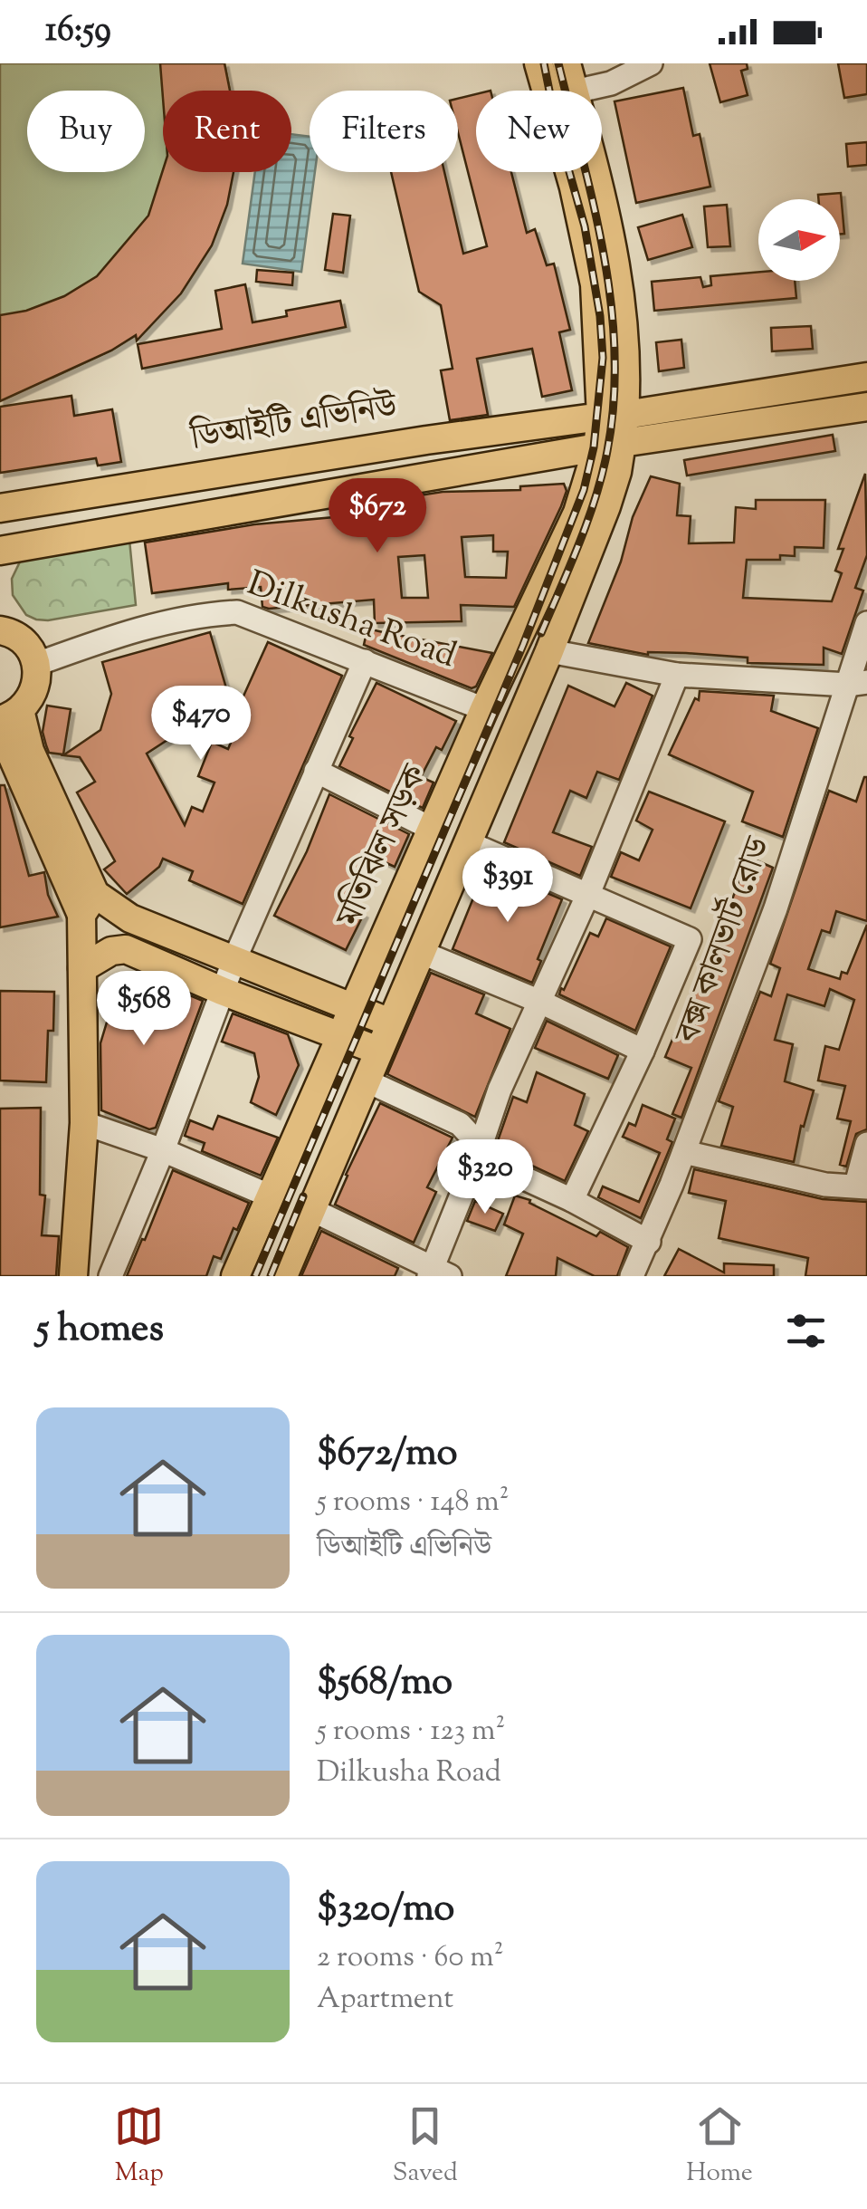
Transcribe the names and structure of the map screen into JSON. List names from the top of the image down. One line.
{"streets":{"main road":["ডিআইটি এভিনিউ","মতিঝিল সড়ক"],"street":["Dilkusha Road","বক্স কালভার্ট রোড"]},"crossings":[["Dilkusha Road","মতিঝিল সড়ক"]],"north":"right","page":{"status":"16:59","chip":["Buy","Rent","Filters","New"],"price":["$672","$470","$391","$568","$320"],"heading":"5 homes","list":[{"name":"$672/mo","note":"5 rooms · 148 m² · ডিআইটি এভিনিউ"},{"name":"$568/mo","note":"5 rooms · 123 m² · Dilkusha Road"},{"name":"$320/mo","note":"2 rooms · 60 m² · Apartment"}],"tabs":["Map","Saved","Home"]}}
